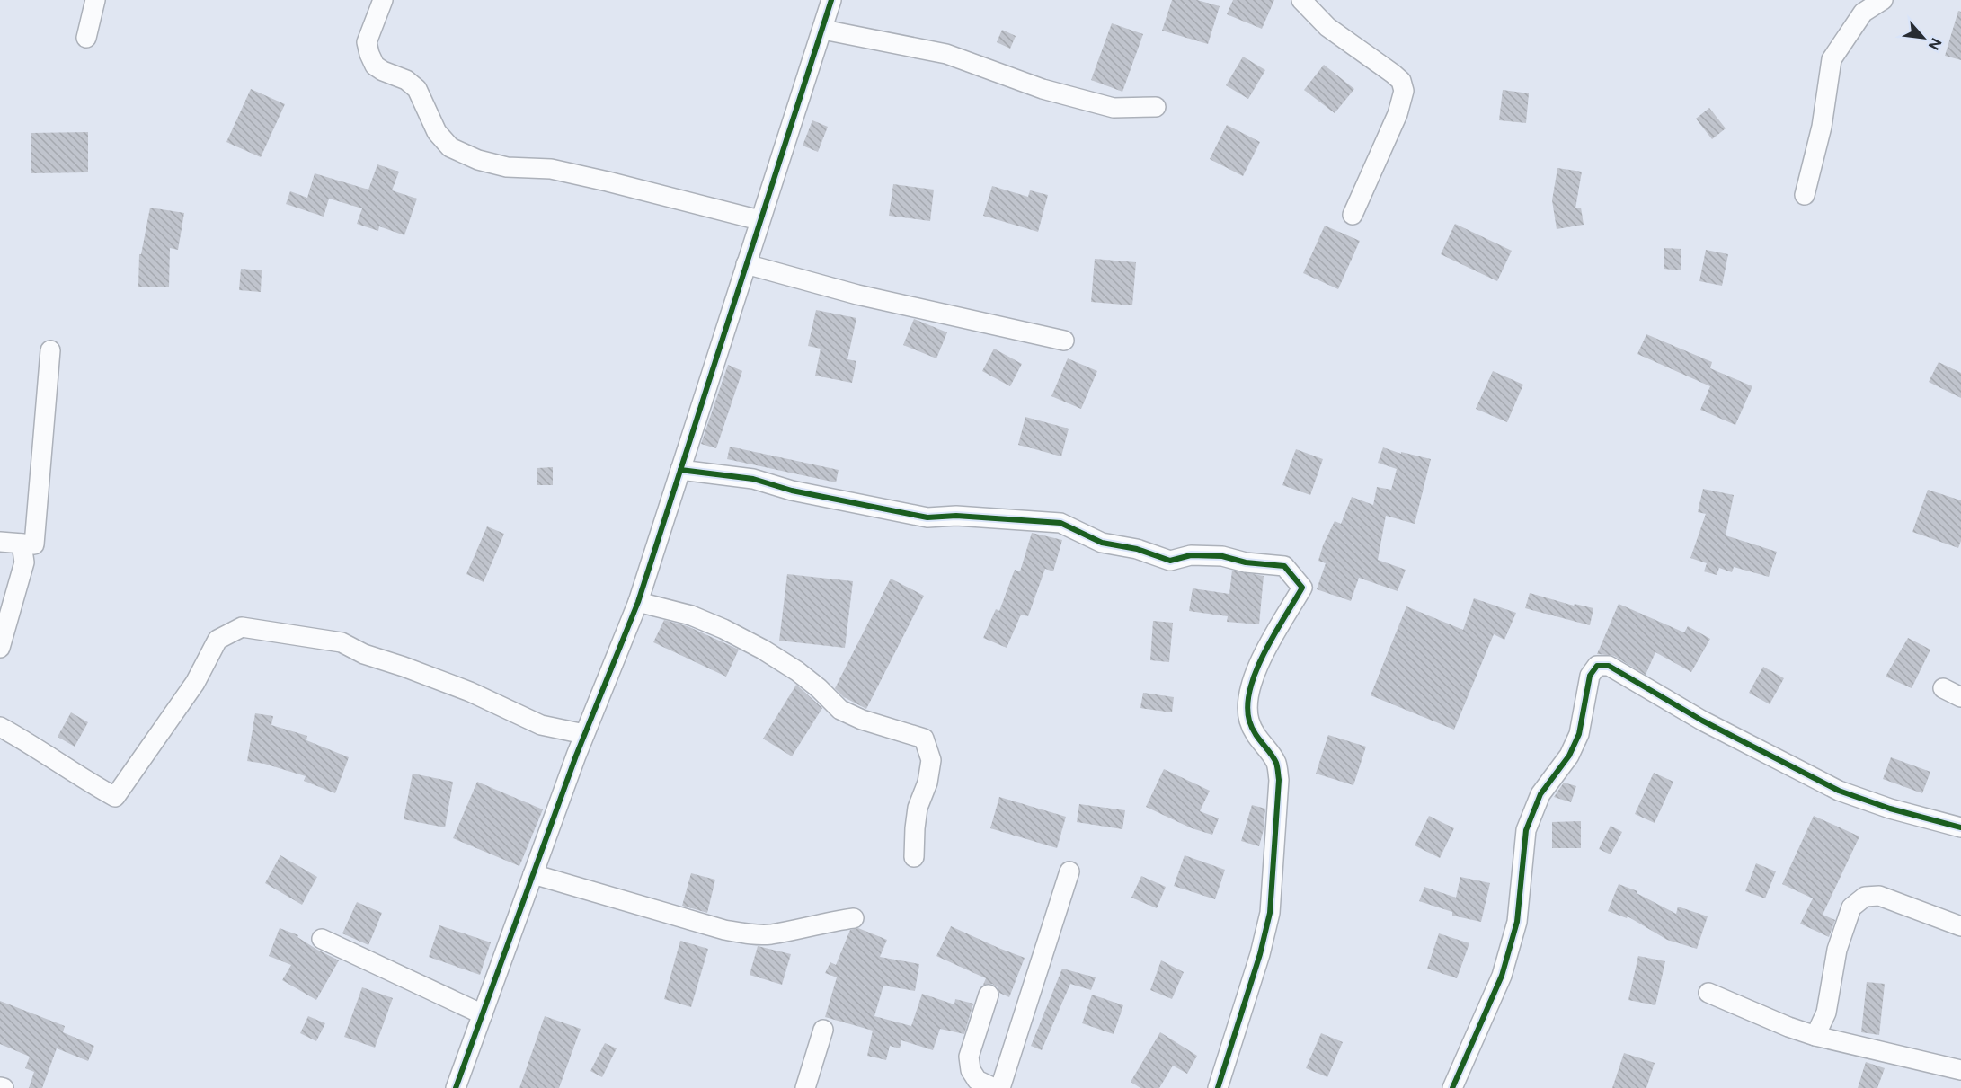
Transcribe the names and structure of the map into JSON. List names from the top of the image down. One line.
{"north":"bottom right"}
